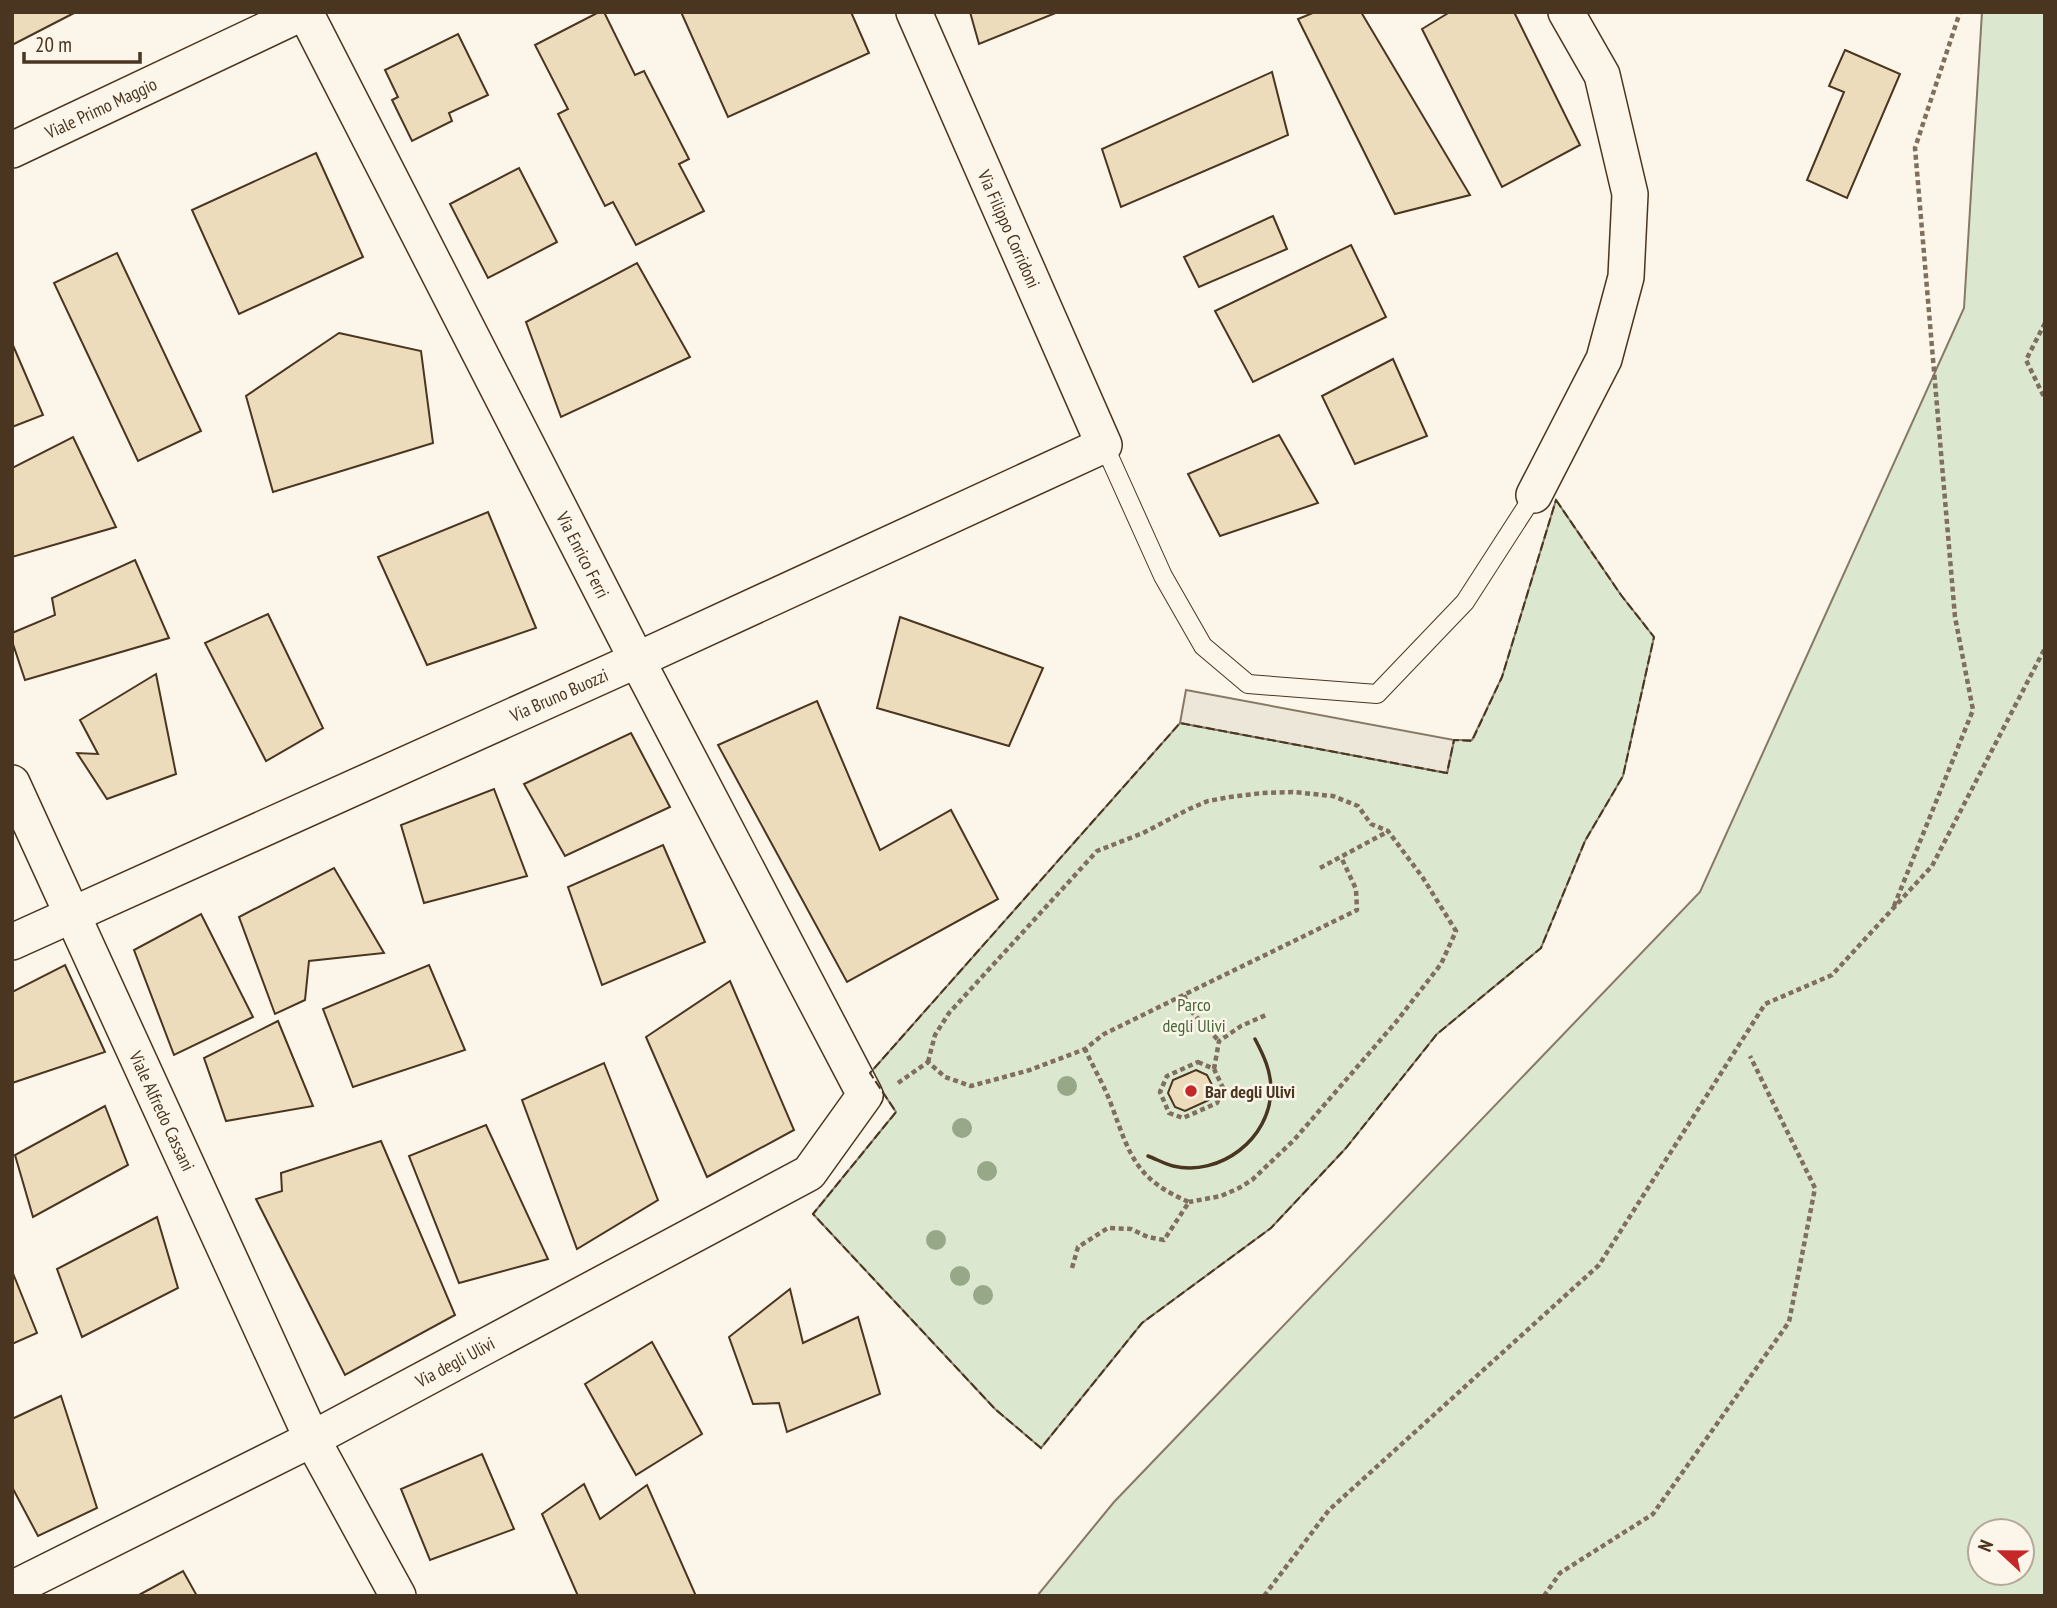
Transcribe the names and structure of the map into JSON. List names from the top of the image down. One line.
{"streets":{"street":["Viale Primo Maggio","Via Filippo Corridoni","Via Enrico Ferri","Via Bruno Buozzi","Viale Alfredo Cassani","Via degli Ulivi"]},"crossings":[["Viale Primo Maggio","Via Enrico Ferri"],["Via Filippo Corridoni","Via Bruno Buozzi"],["Via Enrico Ferri","Via Bruno Buozzi"],["Via Enrico Ferri","Via degli Ulivi"],["Via Bruno Buozzi","Viale Alfredo Cassani"],["Viale Alfredo Cassani","Via degli Ulivi"]],"parks":["Parco degli Ulivi"],"places":["Bar degli Ulivi"],"scale_bar":"20 m","north":"left"}
